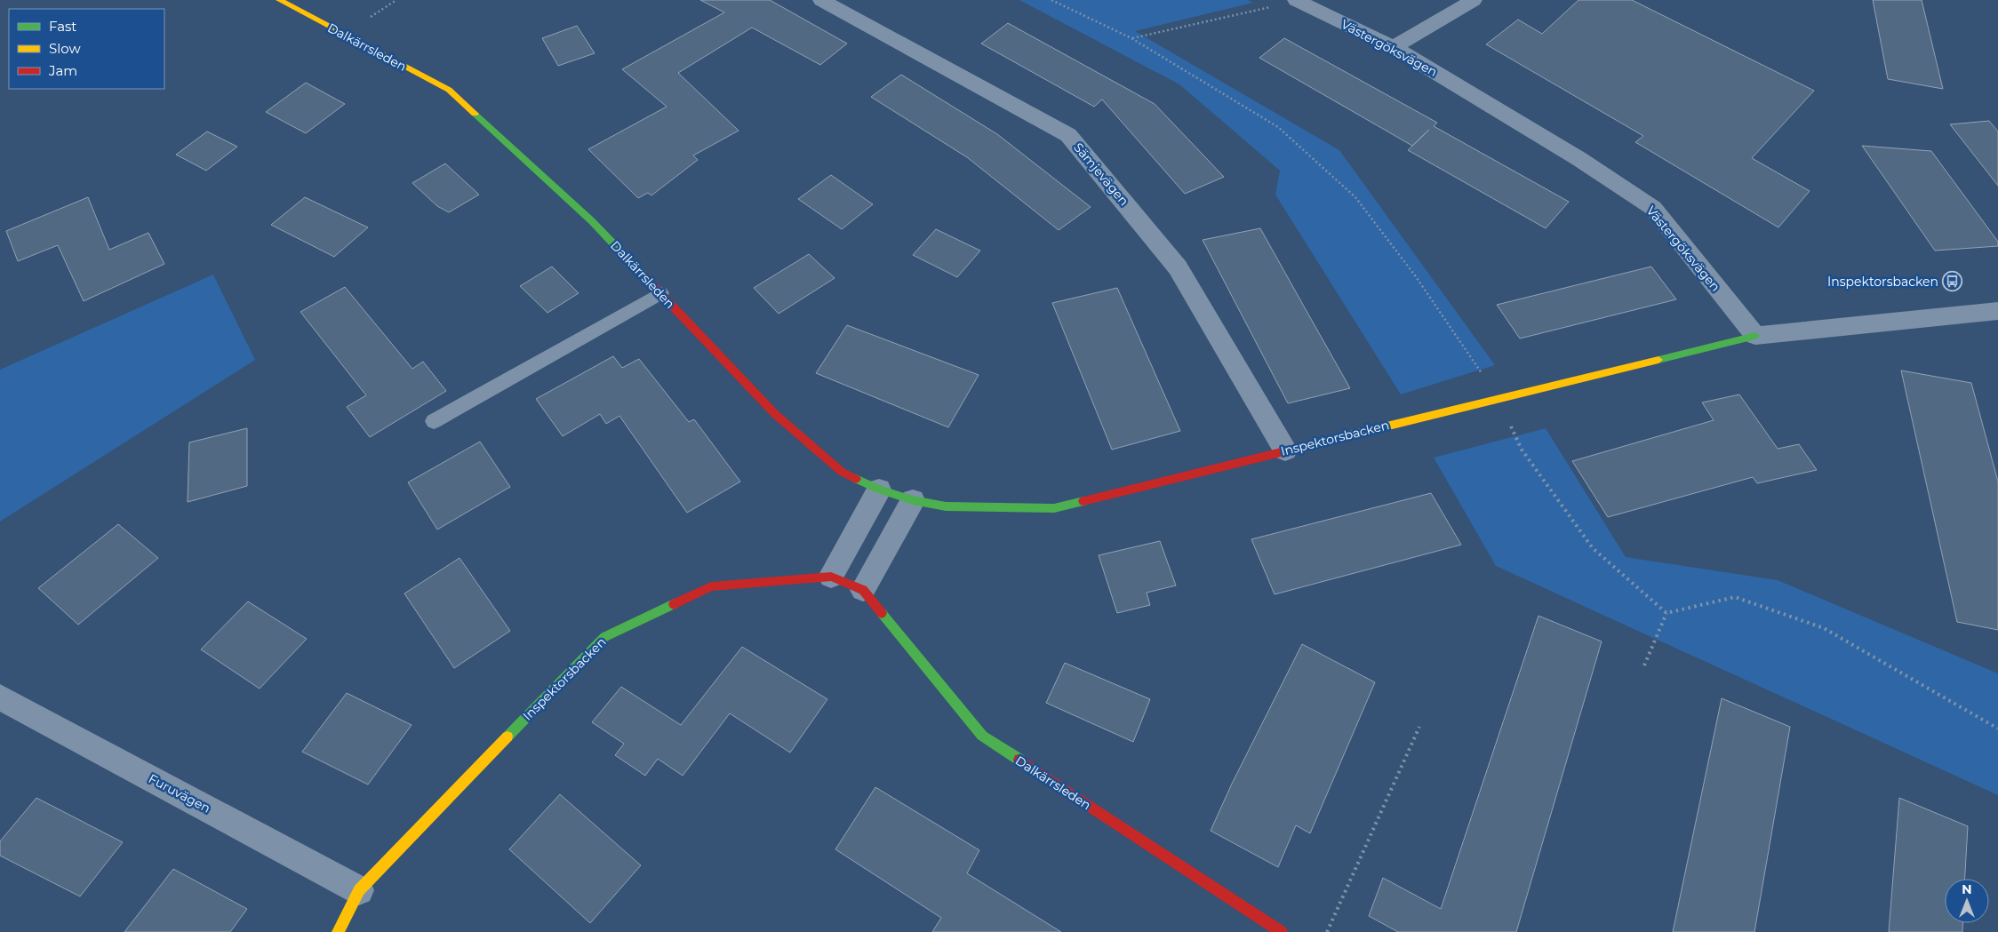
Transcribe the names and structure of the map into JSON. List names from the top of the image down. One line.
{"streets":{"street":["Dalkärrsleden","Västergöksvägen","Sämjevägen","Inspektorsbacken","Furuvägen"]},"crossings":[["Dalkärrsleden","Inspektorsbacken"],["Västergöksvägen","Inspektorsbacken"],["Sämjevägen","Inspektorsbacken"],["Inspektorsbacken","Furuvägen"]],"places":{"bus stop":["Inspektorsbacken"]},"legend":["Fast","Slow","Jam"],"north":"top"}
